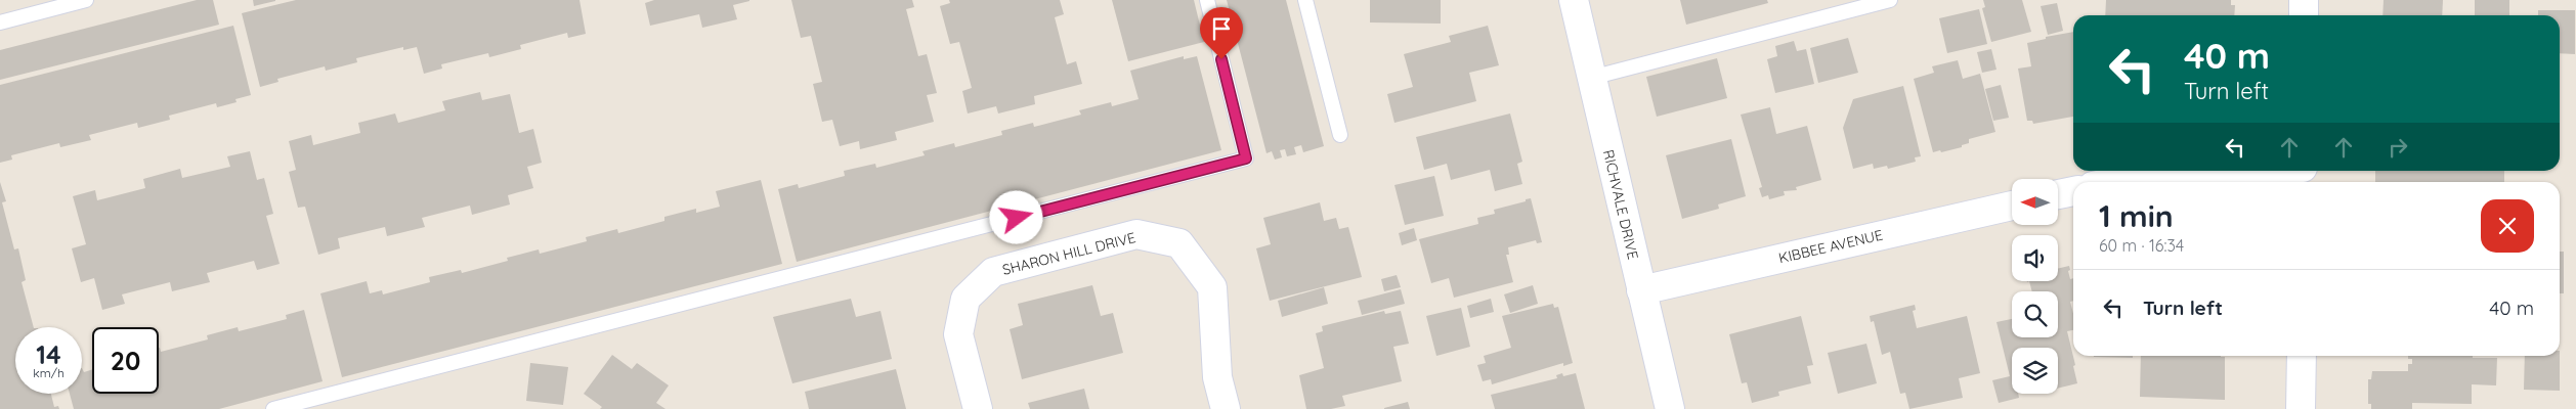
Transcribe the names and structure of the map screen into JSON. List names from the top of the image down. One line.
{"streets":{"street":["RICHVALE DRIVE","KIBBEE AVENUE","SHARON HILL DRIVE"]},"crossings":[["RICHVALE DRIVE","KIBBEE AVENUE"]],"north":"left","page":{"turn":["40 m","Turn left"],"heading":["1 min","60 m · 16:34"],"list":[{"name":"Turn left","value":"40 m"}],"speed":"14 km/h","limit":"20"}}
